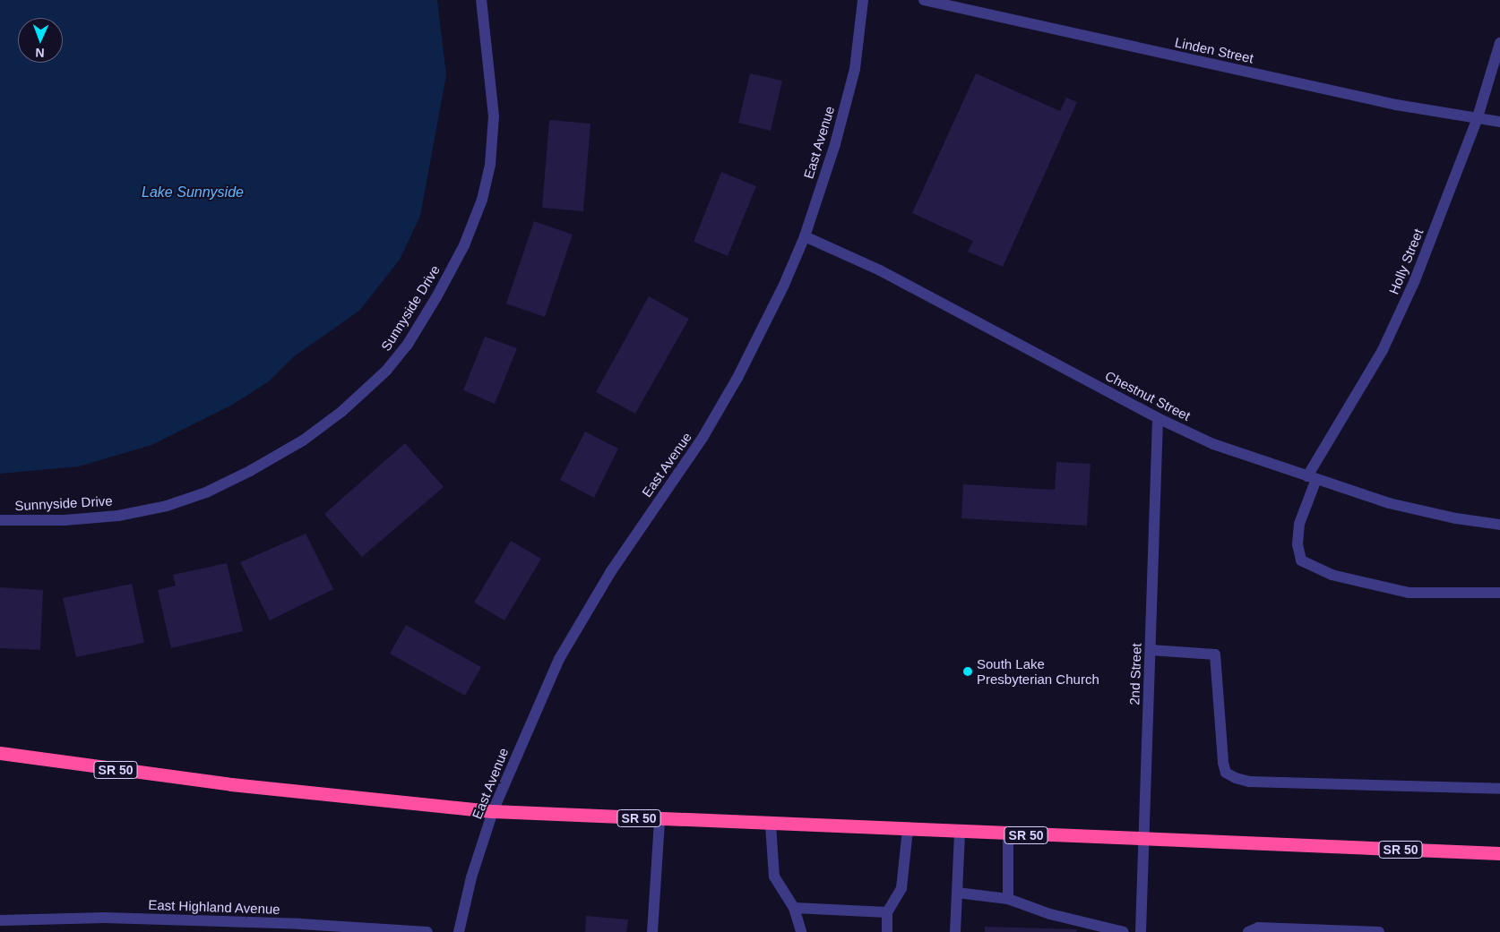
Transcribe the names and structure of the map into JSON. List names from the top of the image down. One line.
{"streets":{"highway":["SR 50"],"street":["Linden Street","East Avenue","Holly Street","Sunnyside Drive","Chestnut Street","2nd Street","East Highland Avenue"]},"crossings":[["Linden Street","Holly Street"],["East Avenue","Chestnut Street"],["East Avenue","SR 50"],["Holly Street","Chestnut Street"],["Chestnut Street","2nd Street"],["2nd Street","SR 50"]],"water":["Lake Sunnyside"],"places":["South Lake Presbyterian Church"],"north":"bottom"}
